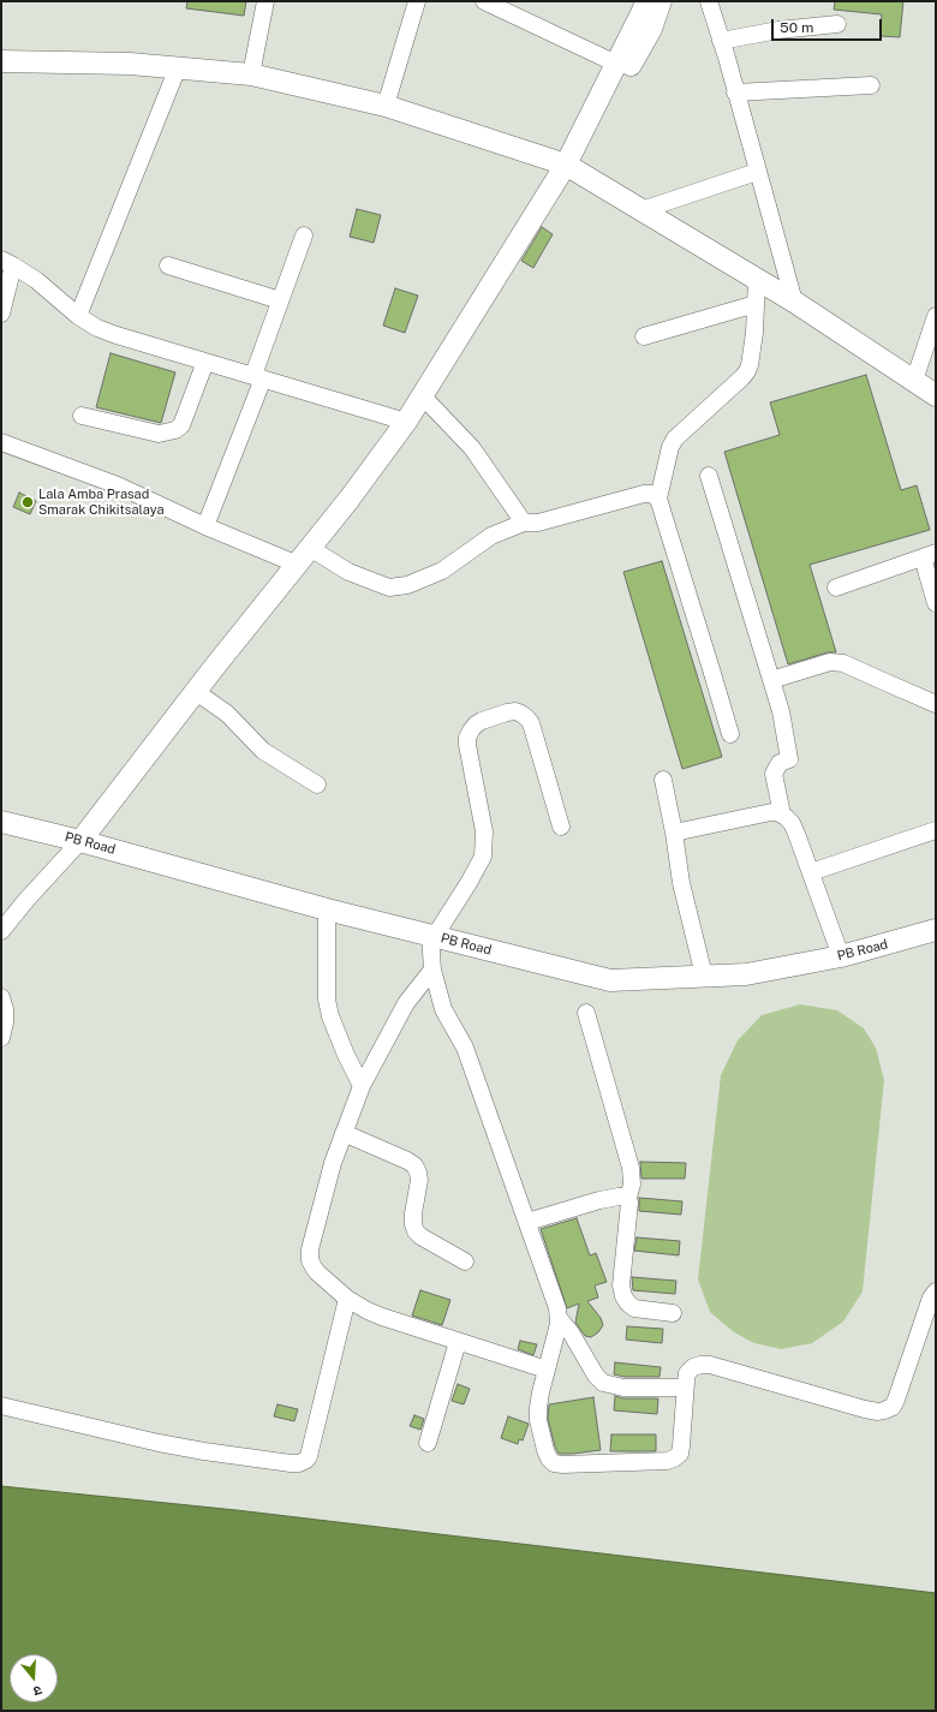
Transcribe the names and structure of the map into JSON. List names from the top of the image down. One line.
{"streets":{"street":["PB Road"]},"places":["Lala Amba Prasad Smarak Chikitsalaya"],"scale_bar":"50 m","north":"bottom"}
